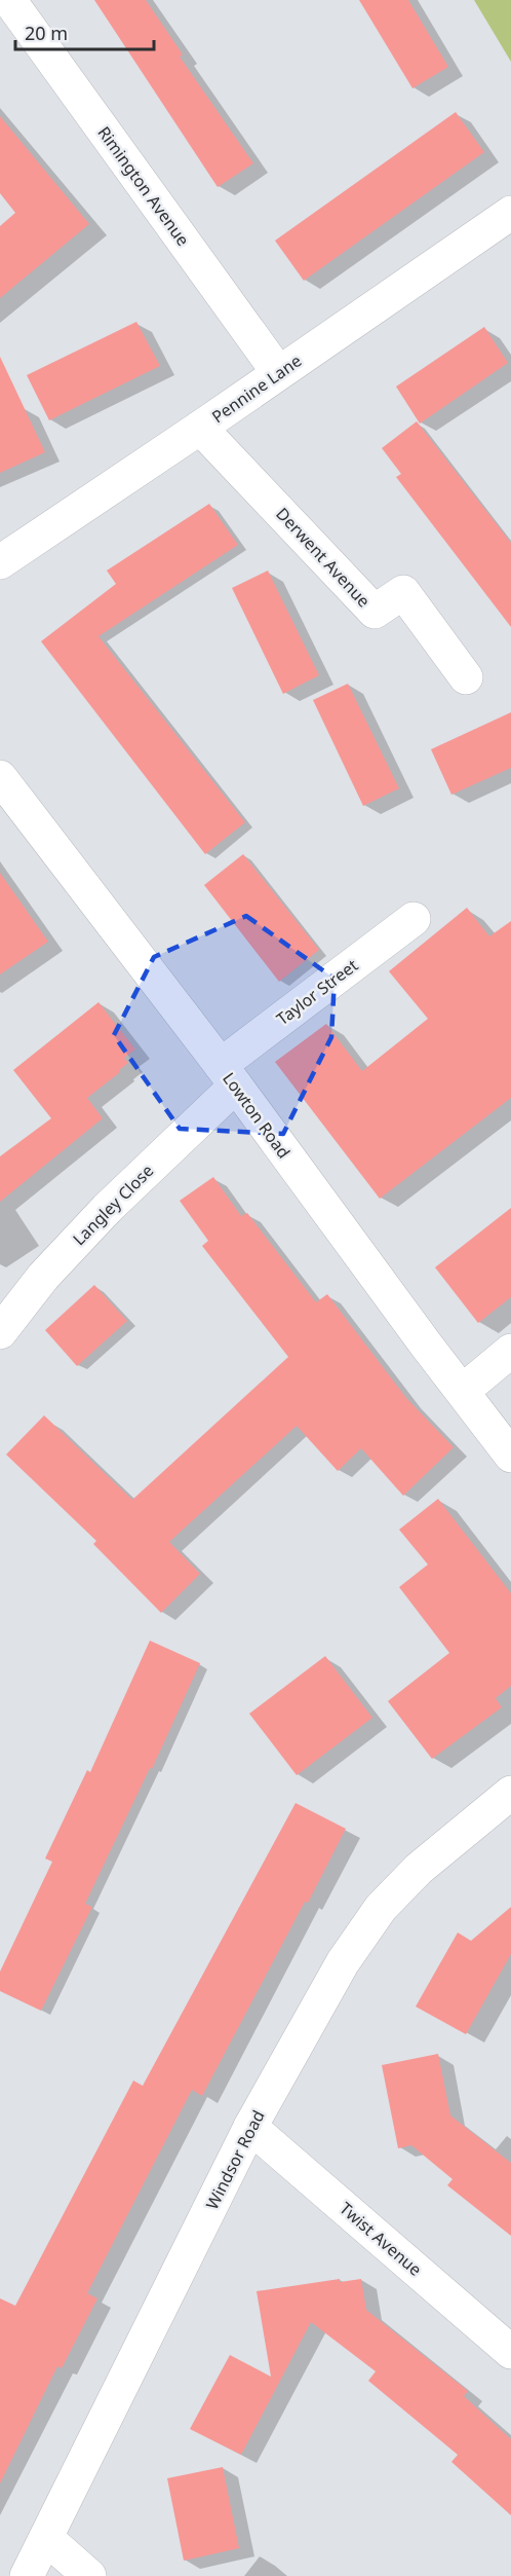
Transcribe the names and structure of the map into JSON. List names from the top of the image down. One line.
{"streets":{"street":["Rimington Avenue","Pennine Lane","Derwent Avenue","Taylor Street","Lowton Road","Langley Close","Windsor Road","Twist Avenue"]},"crossings":[["Rimington Avenue","Pennine Lane"],["Pennine Lane","Derwent Avenue"],["Taylor Street","Lowton Road"],["Taylor Street","Langley Close"],["Lowton Road","Langley Close"],["Windsor Road","Twist Avenue"]],"scale_bar":"20 m"}
